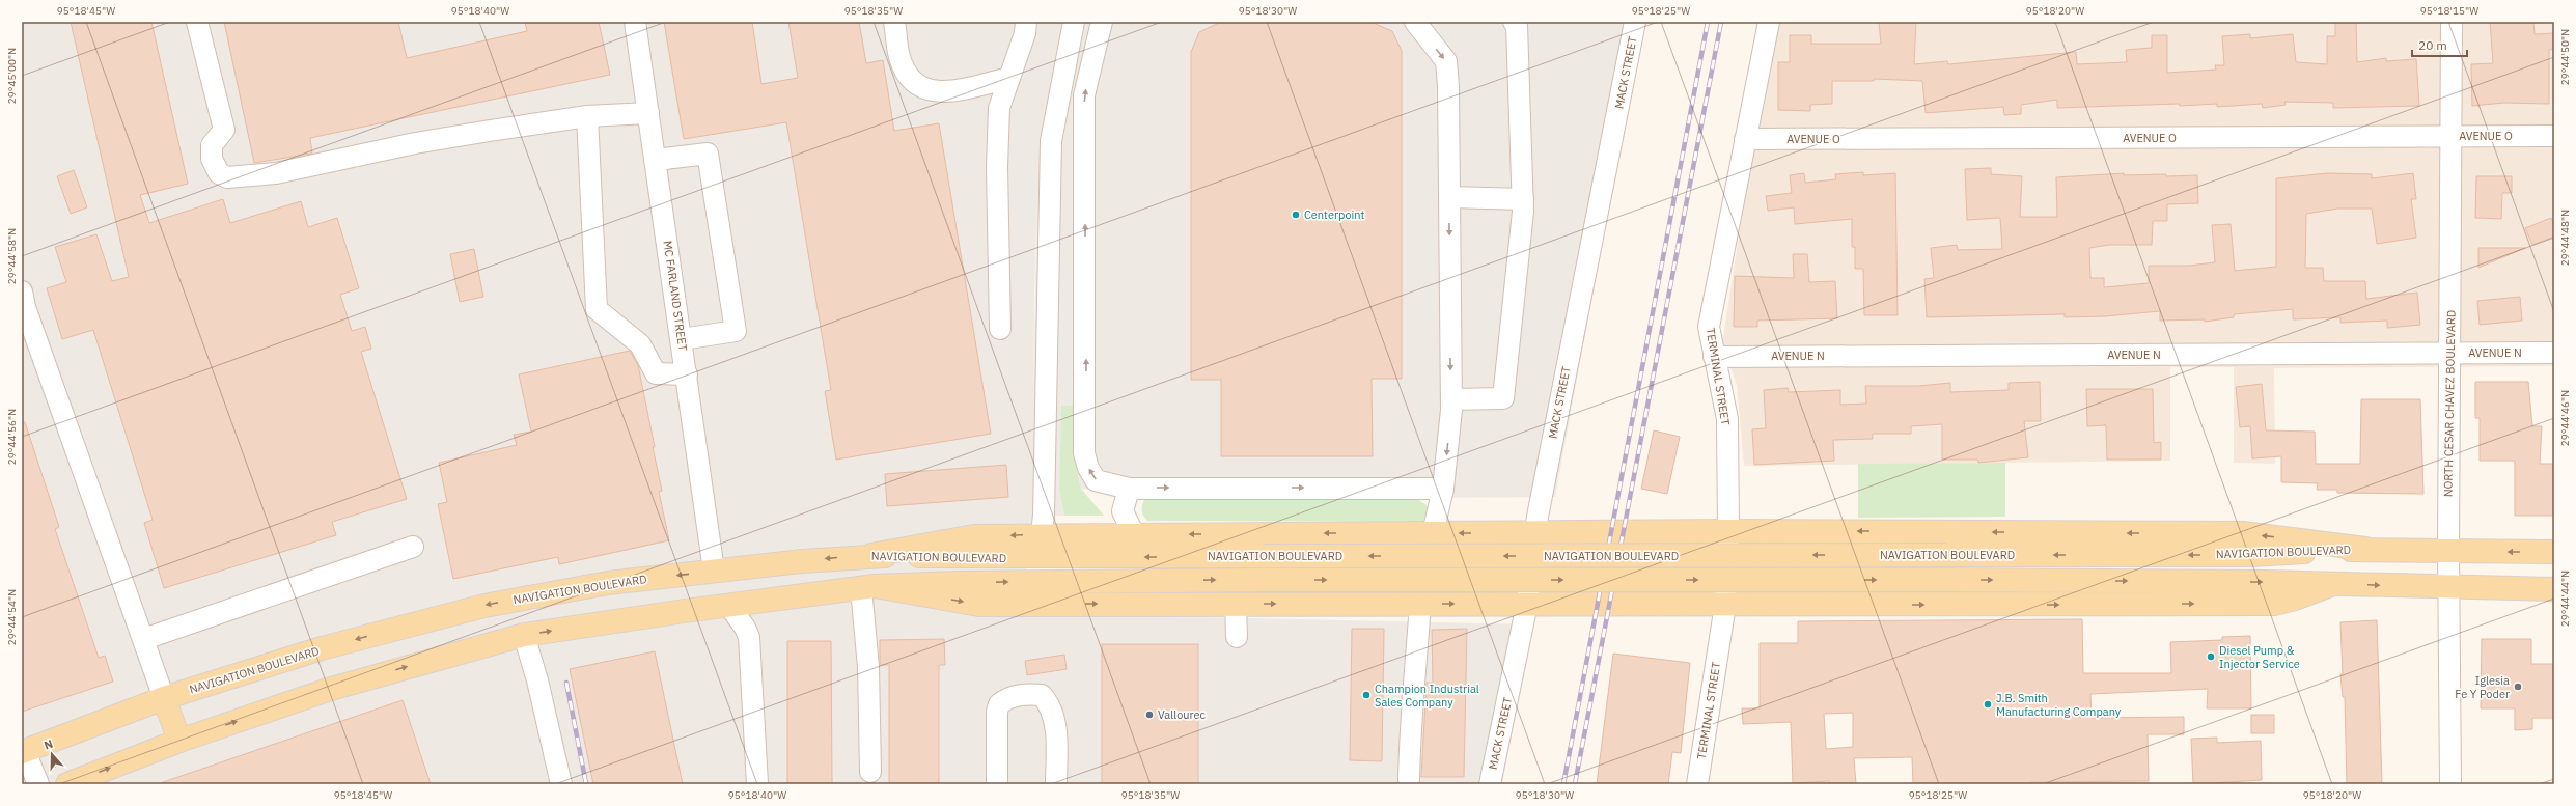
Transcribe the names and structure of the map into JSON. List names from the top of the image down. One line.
{"streets":{"main road":["NAVIGATION BOULEVARD"],"street":["MACK STREET","AVENUE O","MC FARLAND STREET","AVENUE N","TERMINAL STREET","NORTH CESAR CHAVEZ BOULEVARD"]},"crossings":[["AVENUE O","TERMINAL STREET"],["AVENUE O","NORTH CESAR CHAVEZ BOULEVARD"],["MC FARLAND STREET","NAVIGATION BOULEVARD"],["AVENUE N","TERMINAL STREET"],["AVENUE N","NORTH CESAR CHAVEZ BOULEVARD"],["NORTH CESAR CHAVEZ BOULEVARD","NAVIGATION BOULEVARD"]],"places":["Centerpoint","Diesel Pump & Injector Service","Iglesia Fe Y Poder","Champion Industrial Sales Company","J.B. Smith Manufacturing Company","Vallourec"],"scale_bar":"20 m","north":"top","coordinates":["95°18'45\"W","95°18'40\"W","95°18'35\"W","95°18'30\"W","95°18'25\"W","95°18'20\"W","95°18'15\"W","29°44'50\"N","29°45'00\"N","29°44'48\"N","29°44'58\"N","29°44'46\"N","29°44'56\"N","29°44'44\"N","29°44'54\"N"]}
